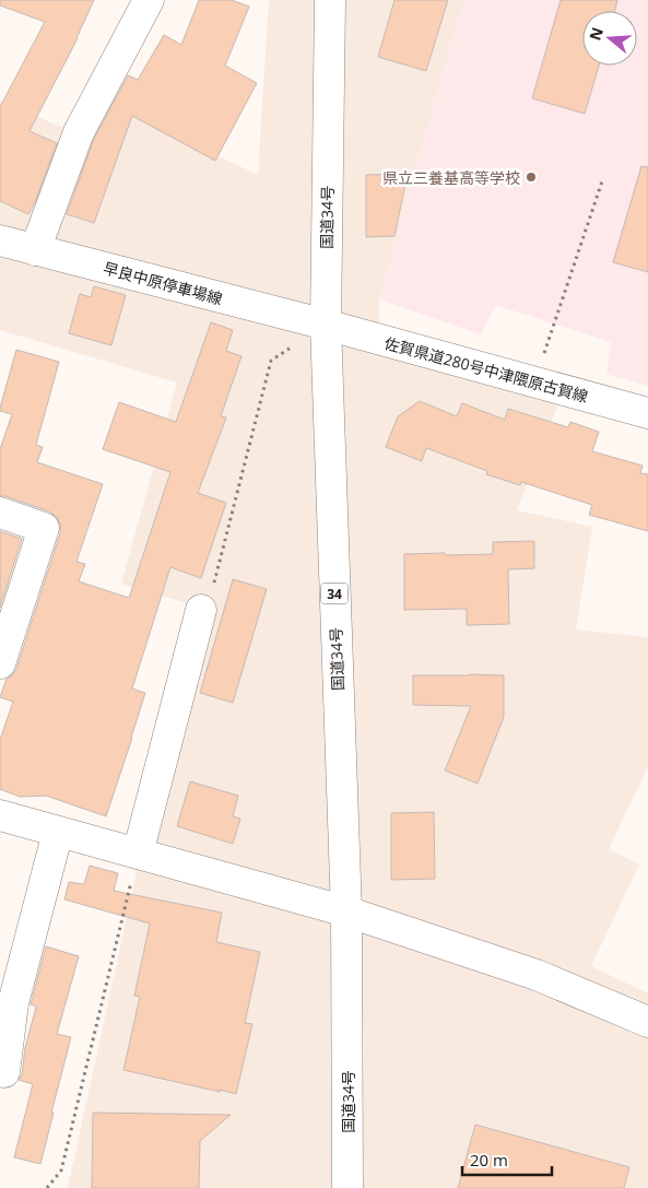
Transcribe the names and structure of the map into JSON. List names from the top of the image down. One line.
{"streets":{"main road":["国道34号","早良中原停車場線","佐賀県道280号中津隈原古賀線","34"]},"crossings":[["国道34号","早良中原停車場線"],["国道34号","佐賀県道280号中津隈原古賀線"],["早良中原停車場線","佐賀県道280号中津隈原古賀線"]],"places":["県立三養基高等学校"],"scale_bar":"20 m","north":"left"}
